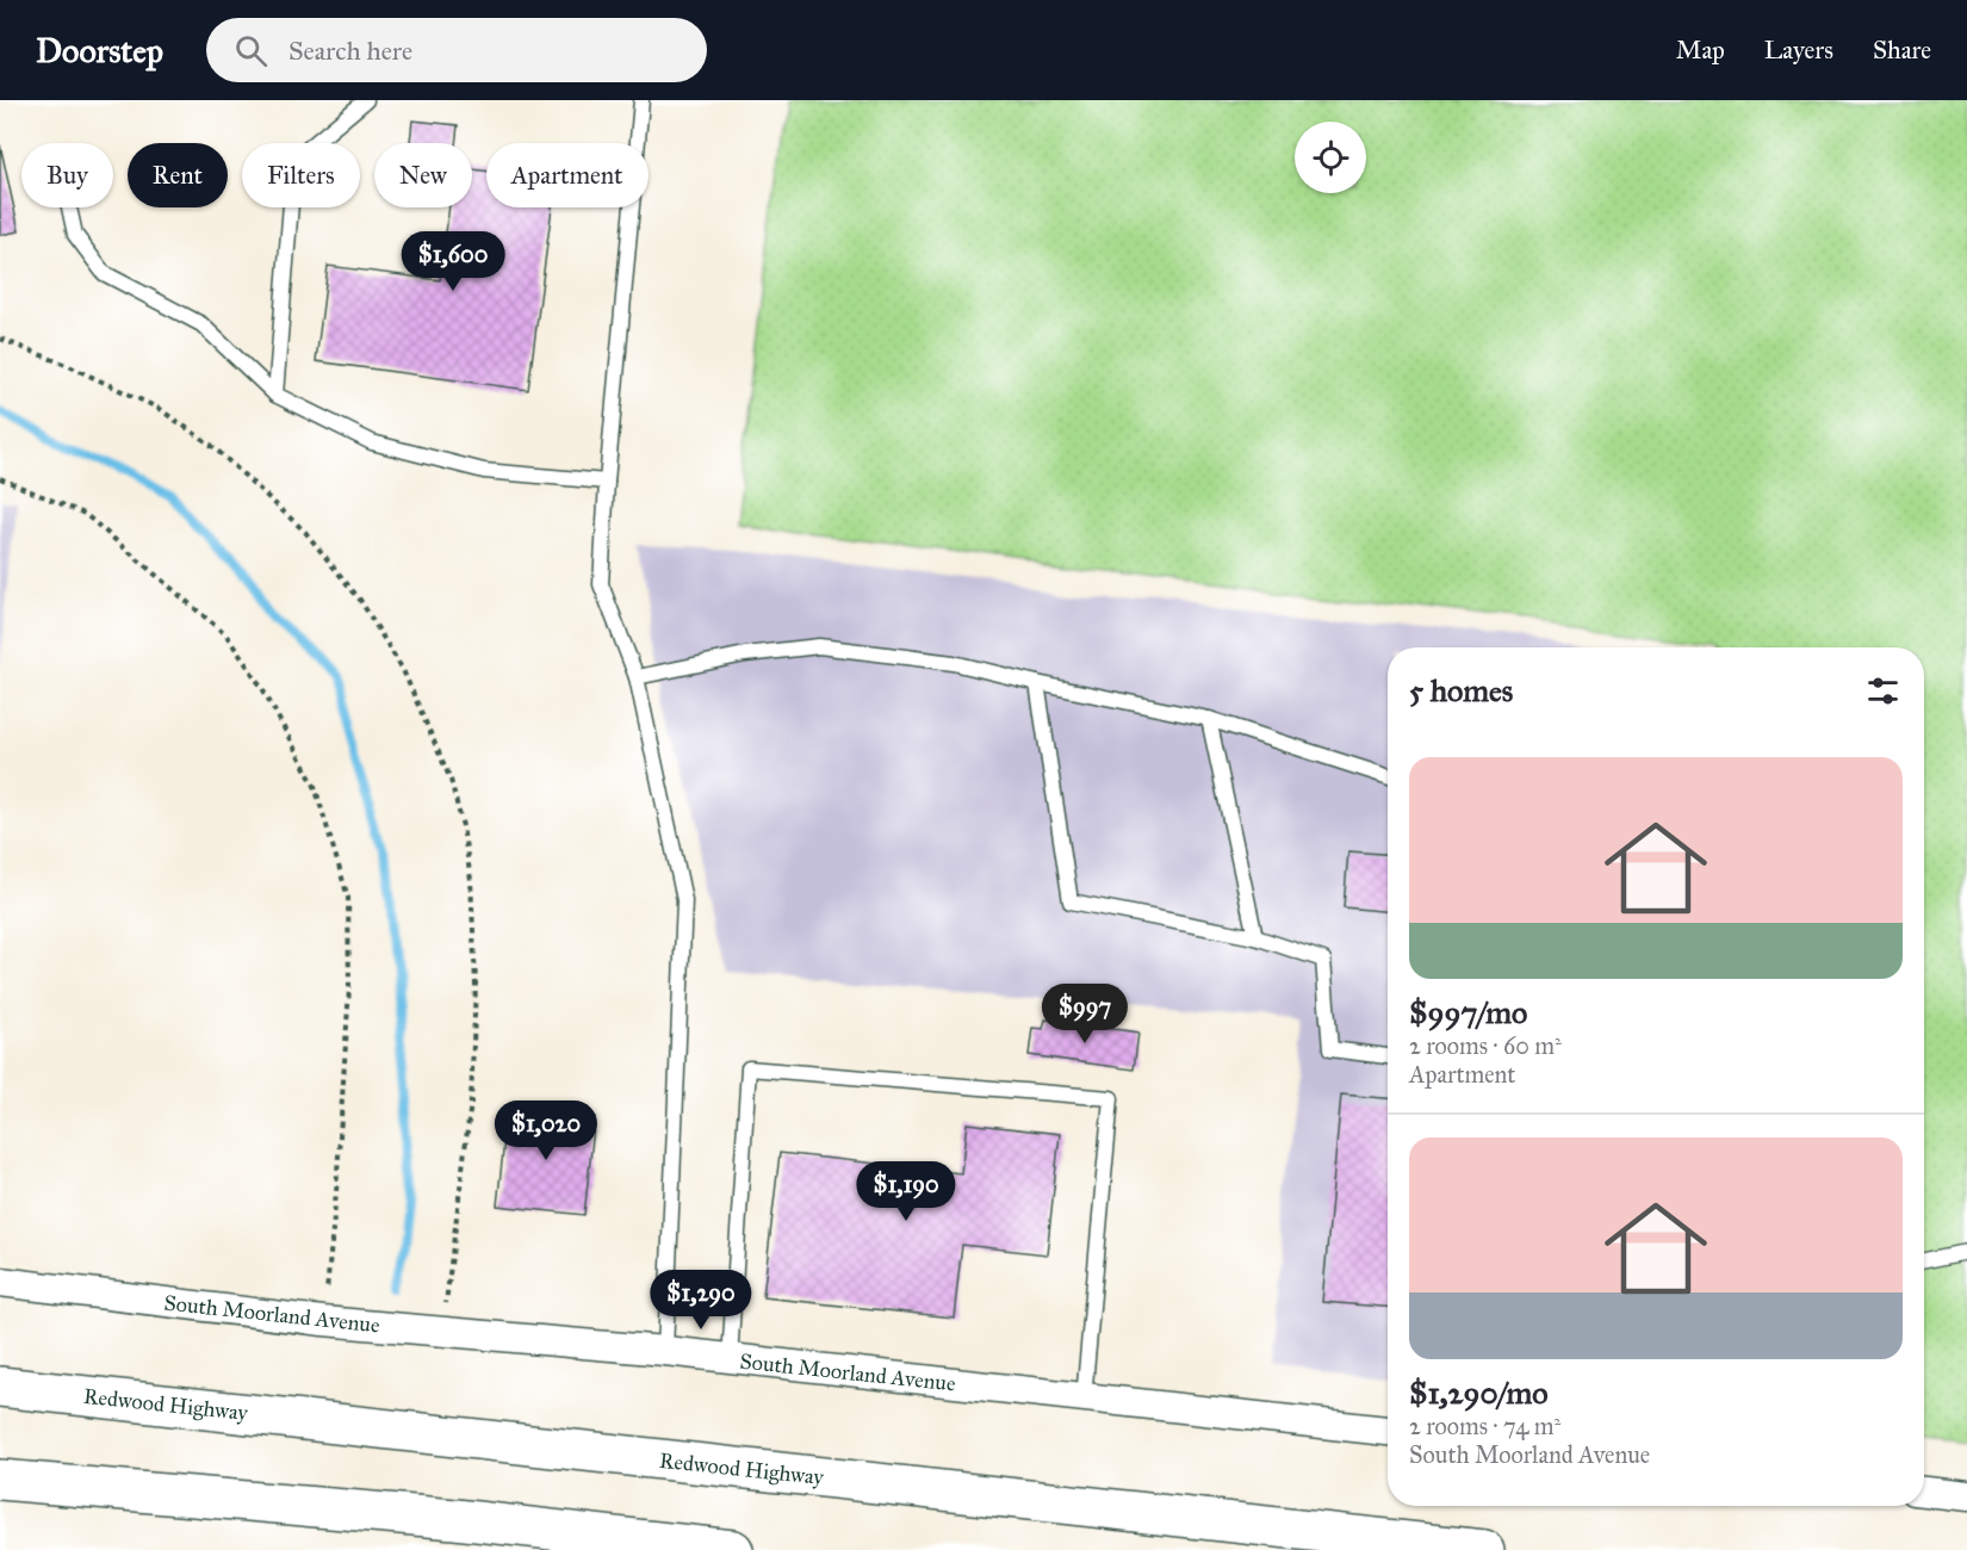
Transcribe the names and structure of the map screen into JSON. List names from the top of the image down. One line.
{"streets":{"highway":["Redwood Highway"],"street":["South Moorland Avenue"]},"page":{"header":"Doorstep","search":"Search here","nav":["Map","Layers","Share"],"chip":["Buy","Rent","Filters","New","Apartment"],"price":["$1,600","$997","$1,020","$1,190","$1,290"],"heading":"5 homes","list":[{"name":"$997/mo","note":"2 rooms · 60 m² · Apartment"},{"name":"$1,290/mo","note":"2 rooms · 74 m² · South Moorland Avenue"}]}}
